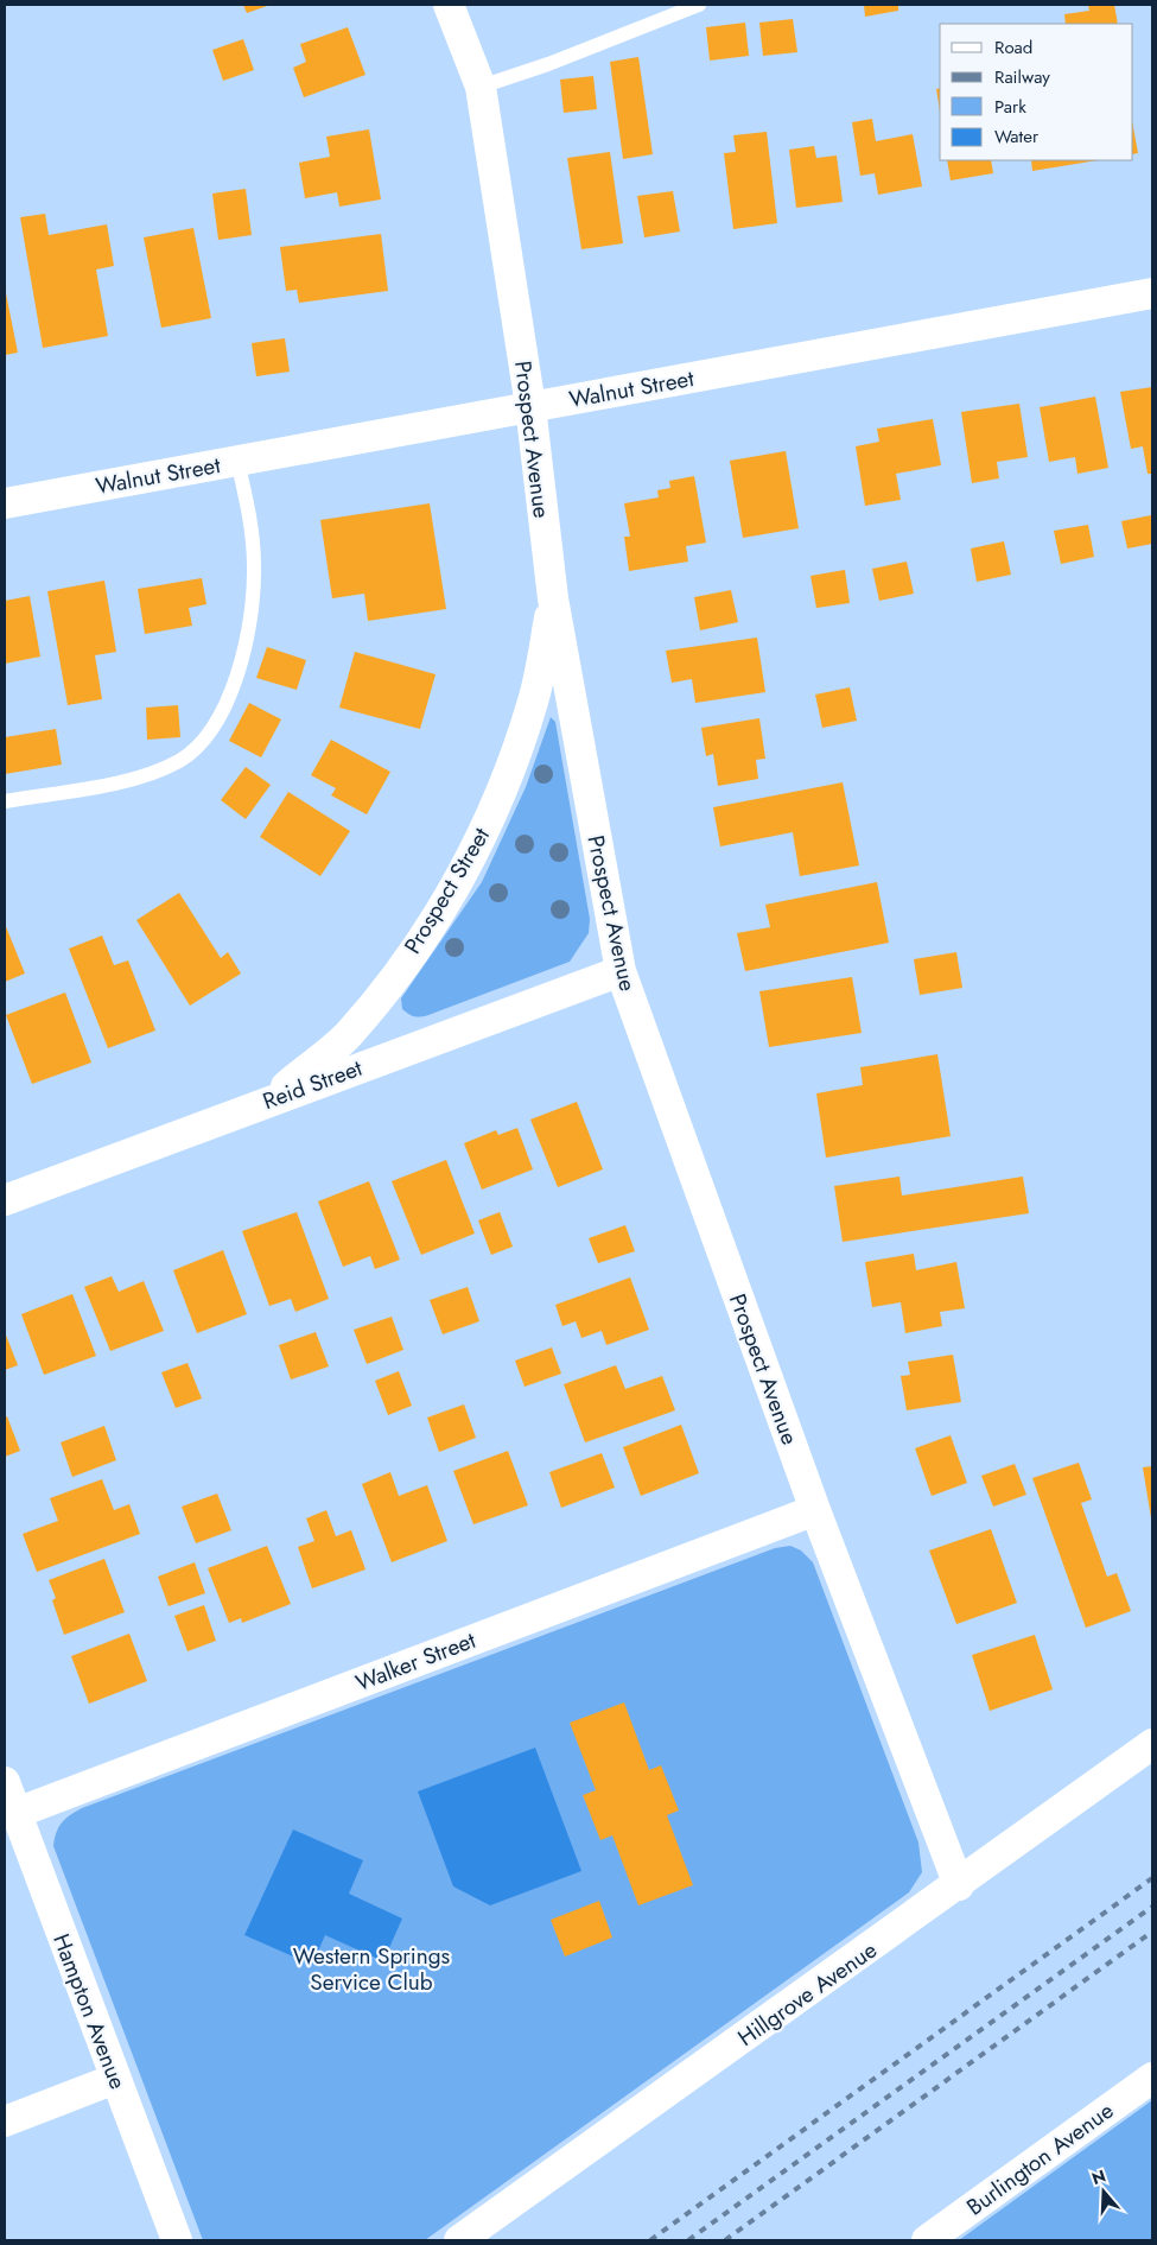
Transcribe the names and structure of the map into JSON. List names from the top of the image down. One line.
{"streets":{"street":["Walnut Street","Prospect Avenue","Prospect Street","Reid Street","Walker Street","Hillgrove Avenue","Hampton Avenue","Burlington Avenue"]},"crossings":[["Walnut Street","Prospect Avenue"],["Prospect Avenue","Prospect Street"],["Prospect Avenue","Reid Street"],["Prospect Avenue","Walker Street"],["Prospect Avenue","Hillgrove Avenue"],["Prospect Street","Reid Street"],["Walker Street","Hampton Avenue"]],"parks":["Western Springs Service Club"],"legend":["Road","Railway","Park","Water"],"north":"top"}
